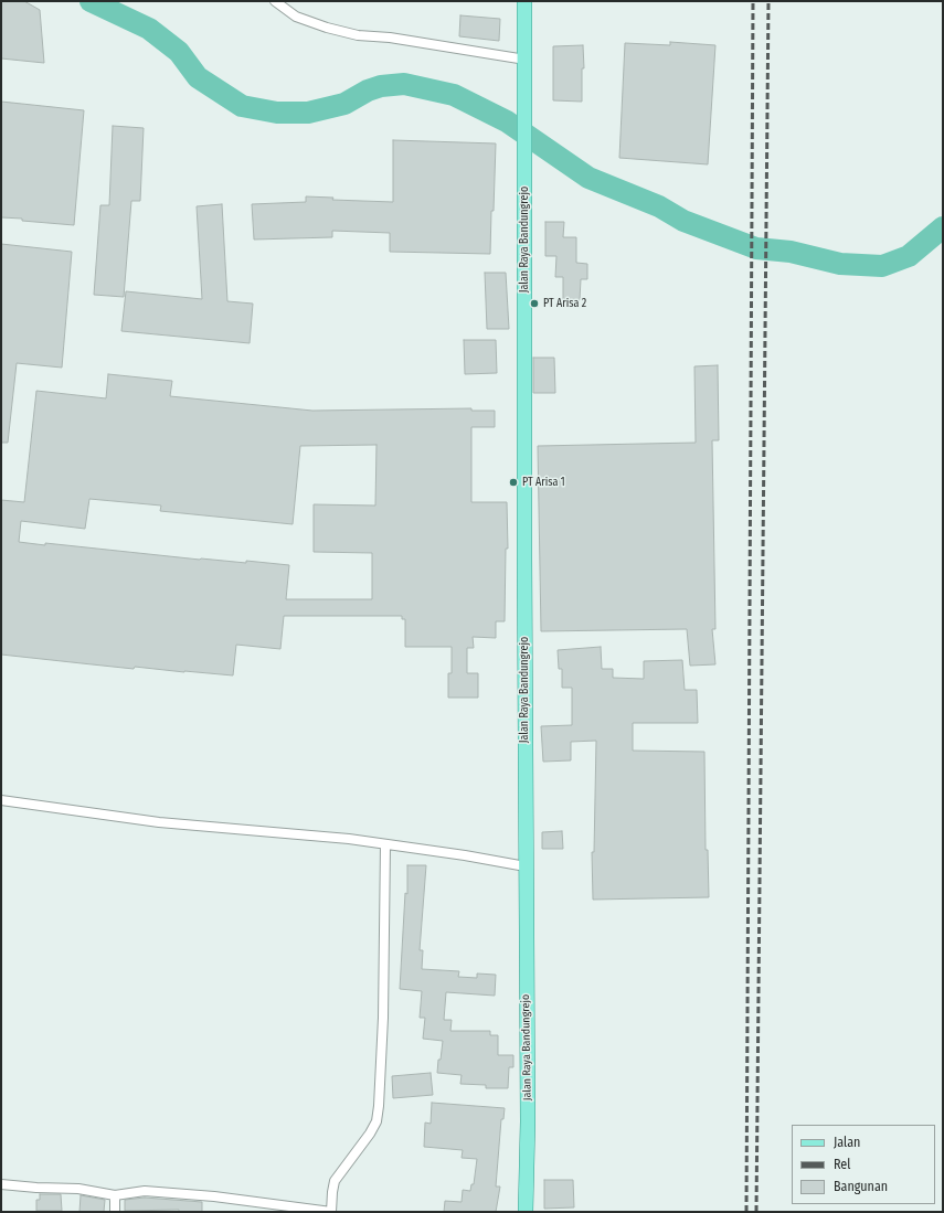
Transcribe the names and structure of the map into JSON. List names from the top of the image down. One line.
{"streets":{"main road":["Jalan Raya Bandungrejo"]},"places":["PT Arisa 2","PT Arisa 1"],"legend":["Jalan","Rel","Bangunan"]}
